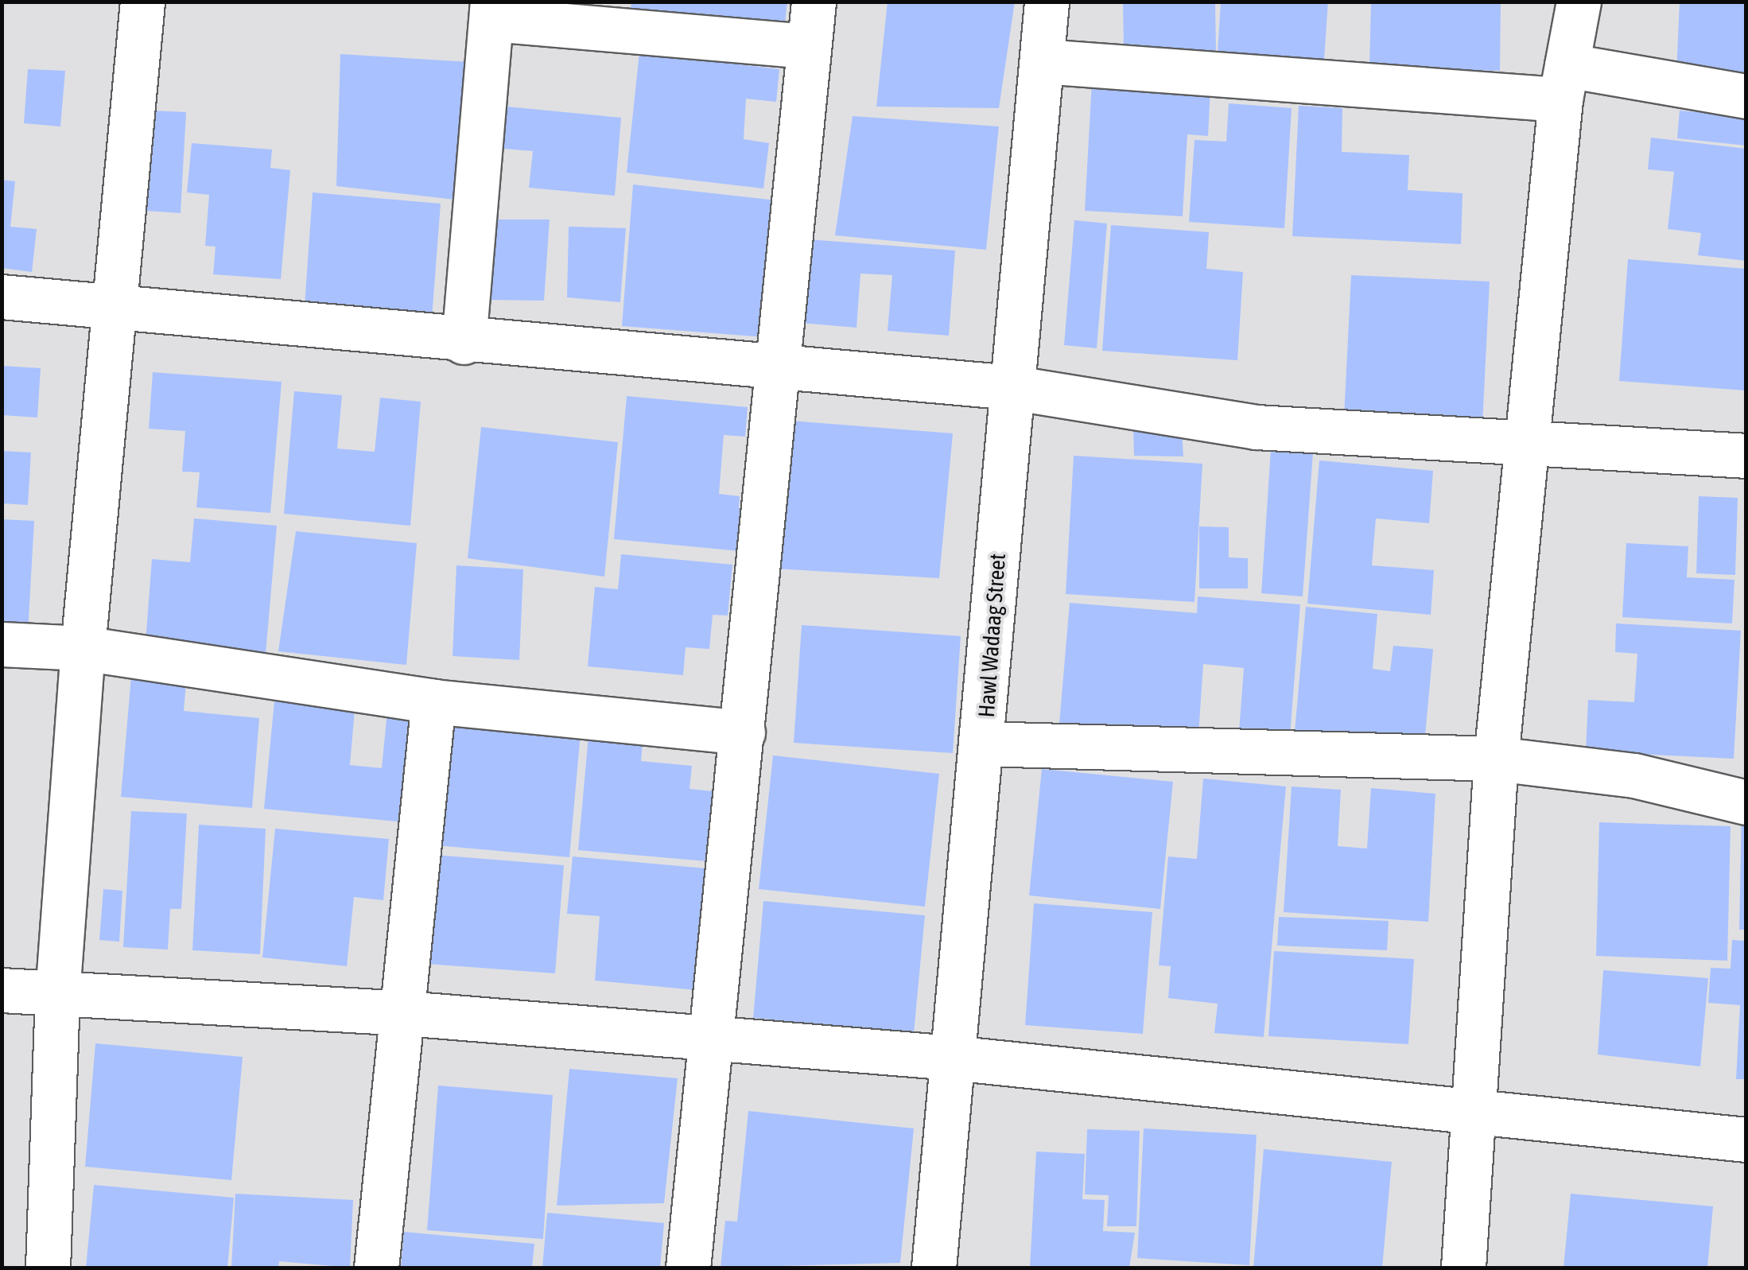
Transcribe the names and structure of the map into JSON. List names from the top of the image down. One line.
{"streets":{"street":["Hawl Wadaag Street"]}}
